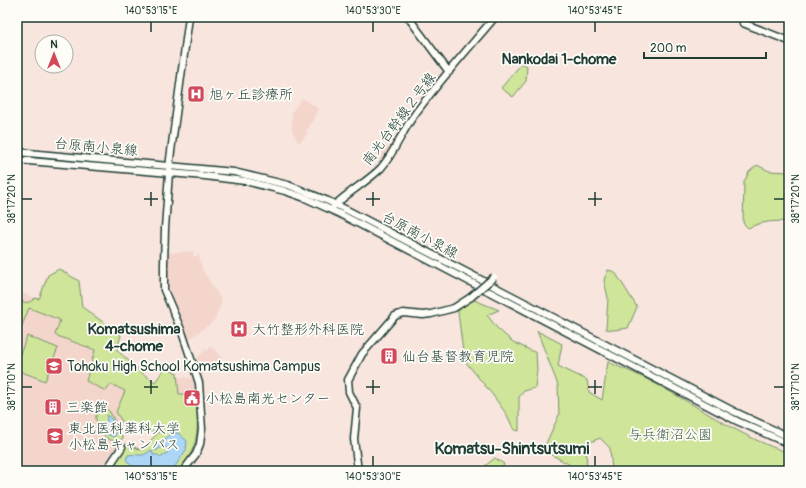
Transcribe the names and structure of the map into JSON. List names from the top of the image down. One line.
{"streets":{"street":["南光台幹線２号線","台原南小泉線"]},"crossings":[["南光台幹線２号線","台原南小泉線"]],"districts":["Nankodai 1-chome","Komatsushima 4-chome","Komatsu-Shintsutsumi"],"parks":["与兵衛沼公園"],"places":{"hospital":["旭ヶ丘診療所","大竹整形外科医院"],"building":["仙台基督教育児院","三楽館"],"school or university":["Tohoku High School Komatsushima Campus","東北医科薬科大学 小松島キャンパス"],"public building":["小松島南光センター"]},"scale_bar":"200 m","north":"top","coordinates":["140°53'15\"E","140°53'30\"E","140°53'45\"E","38°17'20\"N","38°17'10\"N"]}
